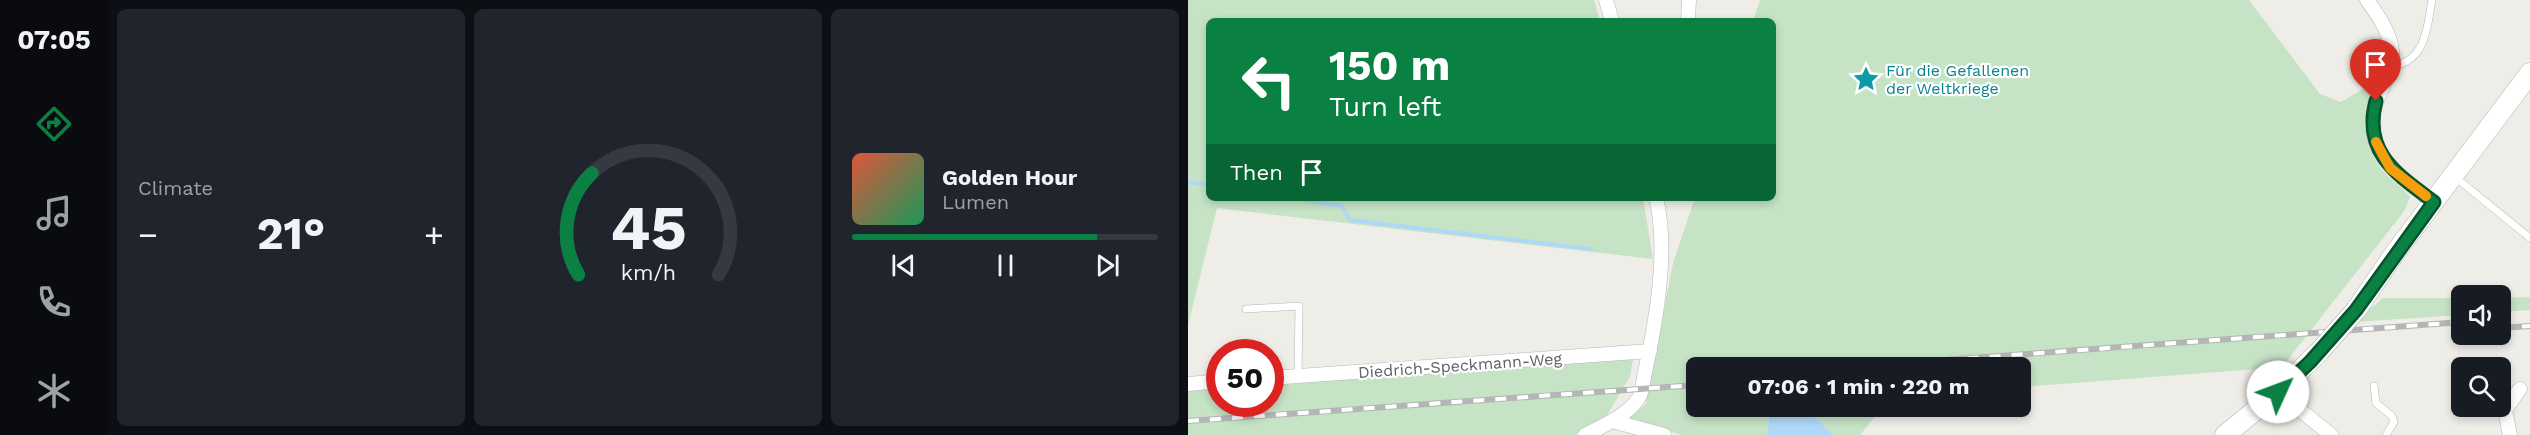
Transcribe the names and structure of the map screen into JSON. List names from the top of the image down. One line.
{"streets":{"street":["Diedrich-Speckmann-Weg"]},"places":{"place":["Für die Gefallenen der Weltkriege"]},"page":{"tabs":"07:05","tile":"Climate","turn":["150 m","Turn left"],"then":"Then","song":["Golden Hour","Lumen"],"heat":["−","21°","+"],"limit":"50","trip":"07:06 · 1 min · 220 m","gauge":["45","km/h"]}}
